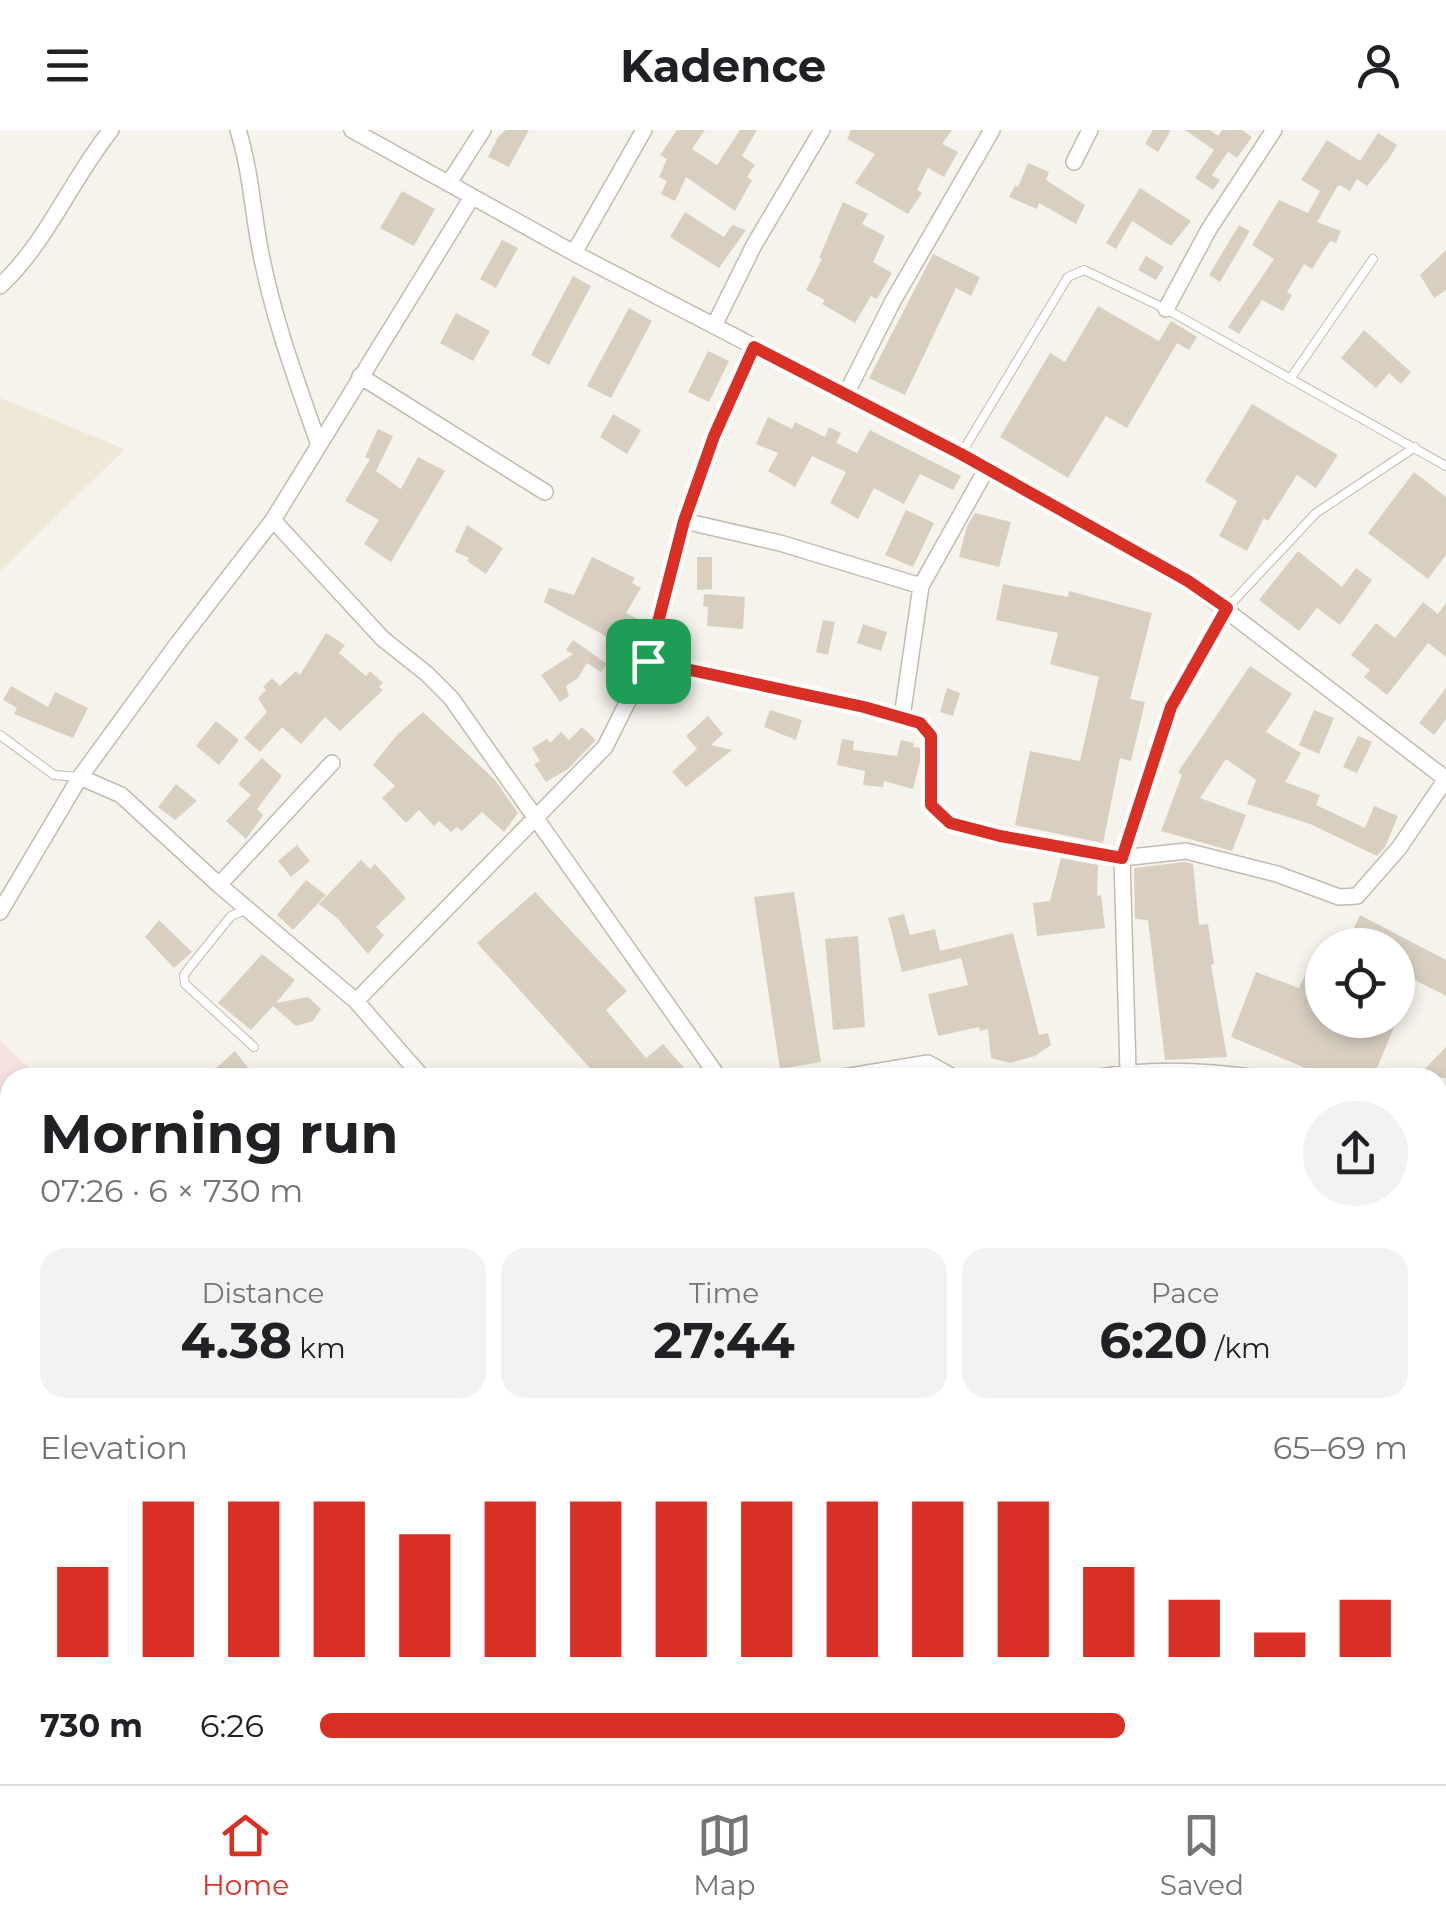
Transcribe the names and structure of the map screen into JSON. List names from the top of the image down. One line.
{"page":{"header":"Kadence","heading":["Morning run","07:26 · 6 × 730 m"],"stats":[["Distance","4.38 km"],["Time","27:44"],["Pace","6:20 /km"]],"chart":["Elevation","65–69 m"],"list":[{"name":"730 m","note":"6:26"}],"tabs":["Home","Map","Saved"]}}
